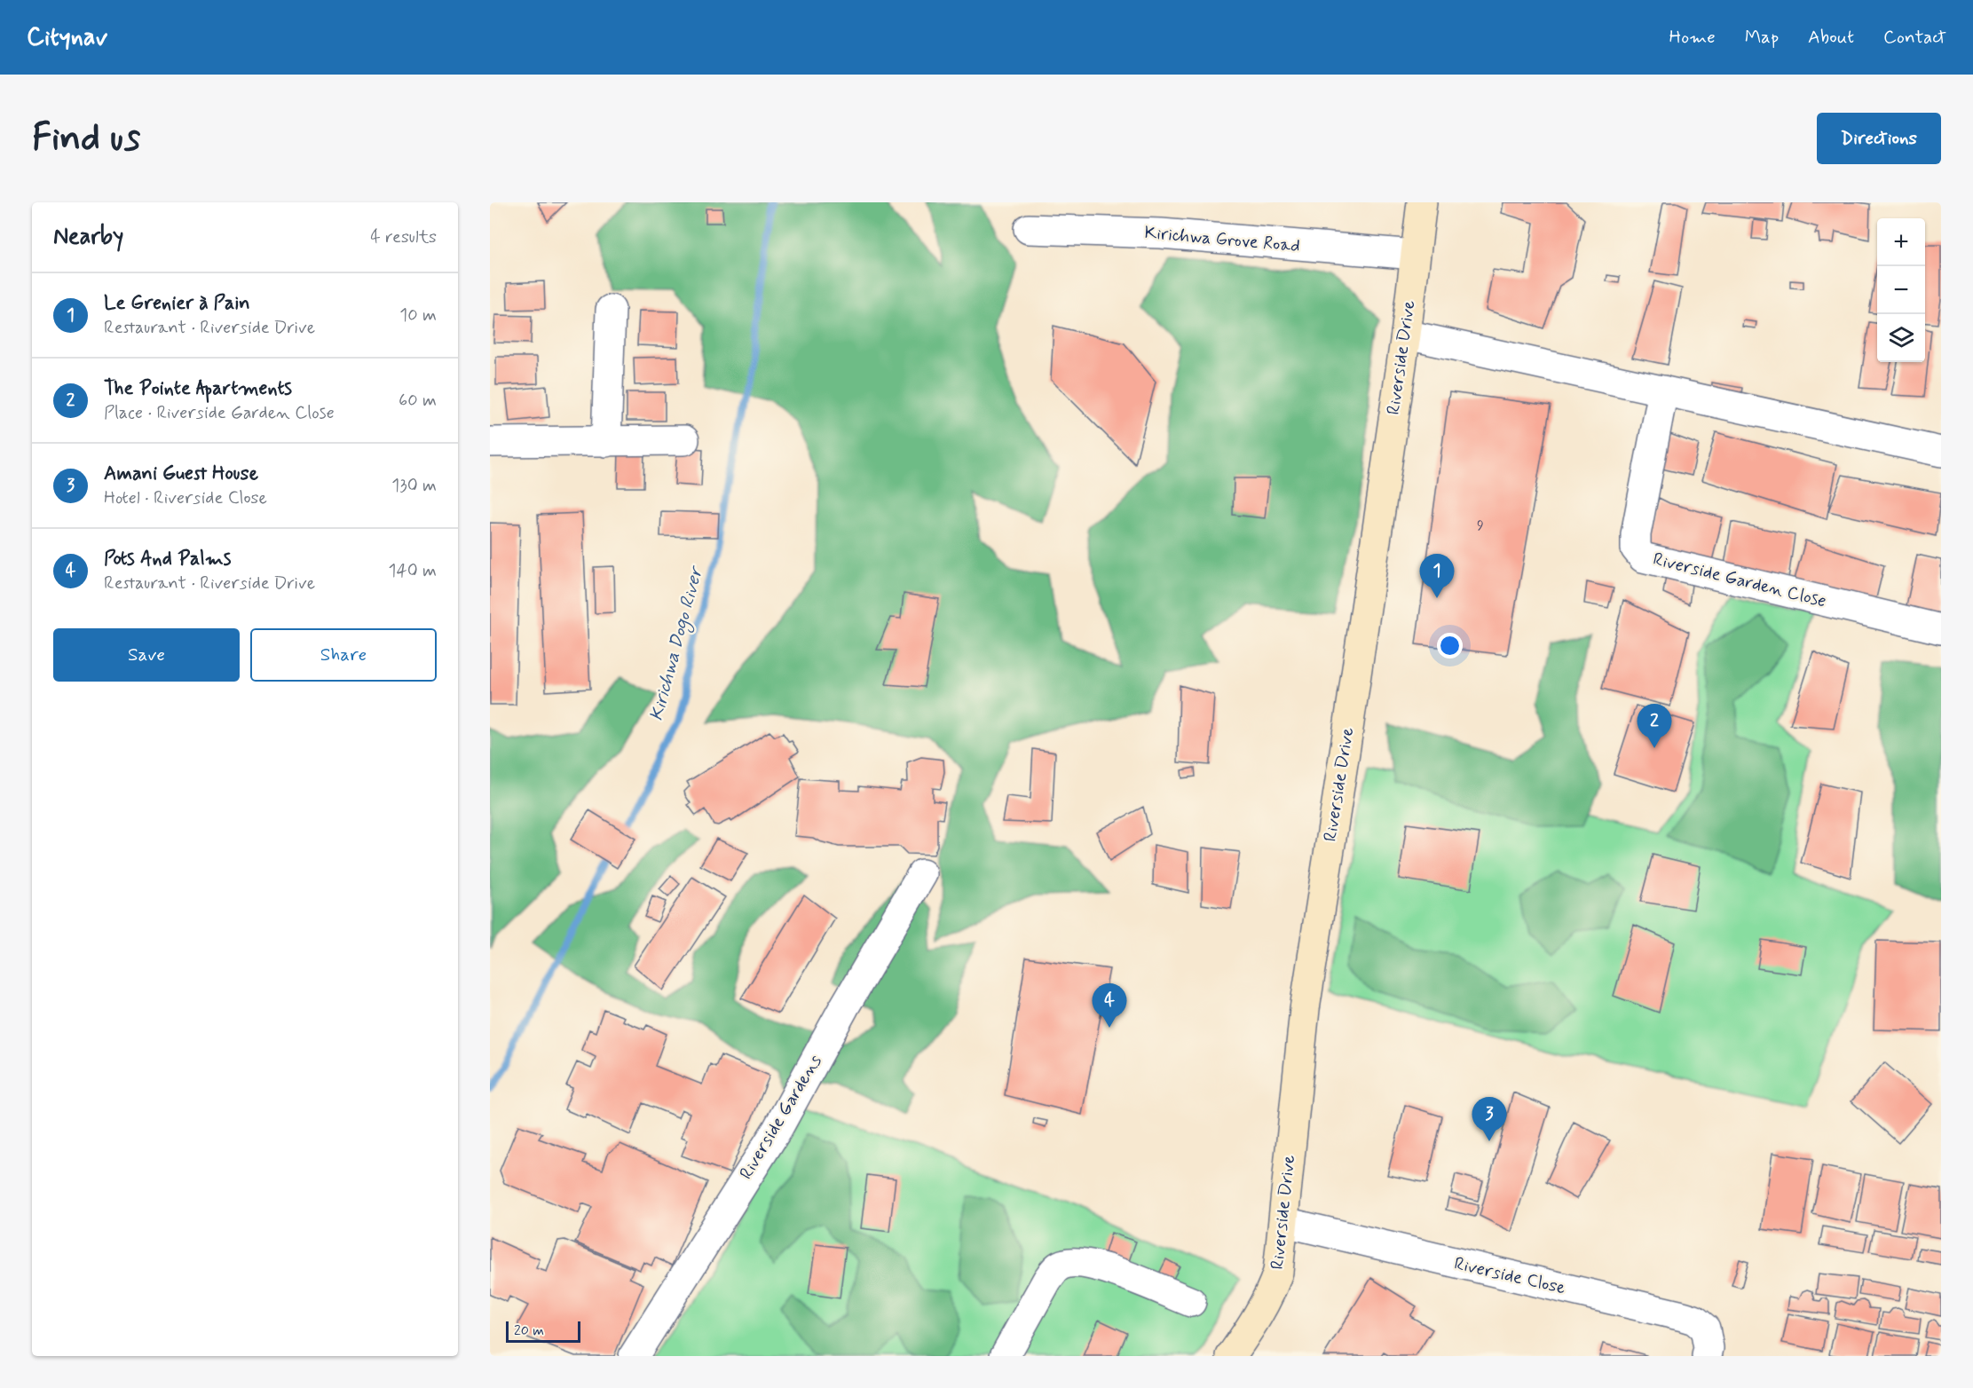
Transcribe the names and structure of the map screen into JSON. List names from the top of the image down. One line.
{"streets":{"street":["Kirichwa Grove Road","Riverside Drive","Riverside Garden Close","Riverside Gardens","Riverside Close"]},"crossings":[["Kirichwa Grove Road","Riverside Drive"],["Riverside Drive","Riverside Close"]],"water":["Kirichwa Dogo River"],"house_numbers":["9"],"scale_bar":"20 m","page":{"header":"Citynav","nav":["Home","Map","About","Contact"],"buttons":["Directions",["Save","Share"]],"title":"Find us","heading":["Nearby","4 results"],"map_buttons":["+","−"],"list":[{"mark":"1","name":"Le Grenier à Pain","note":"Restaurant · Riverside Drive","value":"10 m"},{"mark":"2","name":"The Pointe Apartments","note":"Place · Riverside Garden Close","value":"60 m"},{"mark":"3","name":"Amani Guest House","note":"Hotel · Riverside Close","value":"130 m"},{"mark":"4","name":"Pots And Palms","note":"Restaurant · Riverside Drive","value":"140 m"}],"pins":["1","2","4","3"],"scale":"20 m"}}
